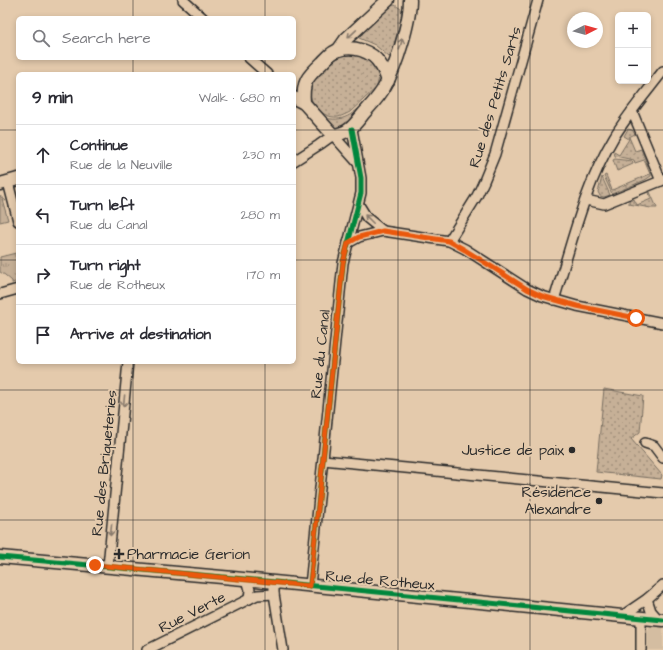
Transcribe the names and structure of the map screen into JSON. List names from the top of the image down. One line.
{"streets":{"street":["Rue des Petits Sarts","Rue du Canal","Rue des Briqueteries","Rue de Rotheux","Rue Verte"]},"crossings":[["Rue du Canal","Rue de Rotheux"],["Rue des Briqueteries","Rue de Rotheux"],["Rue de Rotheux","Rue Verte"]],"one_way":["Rue des Briqueteries"],"places":{"other":["Justice de paix","Résidence Alexandre"],"health":["Pharmacie Gerion"]},"north":"right","page":{"map_buttons":["+","−"],"search":"Search here","heading":["9 min","Walk · 680 m"],"list":[["Continue","Rue de la Neuville","230 m"],["Turn left","Rue du Canal","280 m"],["Turn right","Rue de Rotheux","170 m"],"Arrive at destination"]}}
